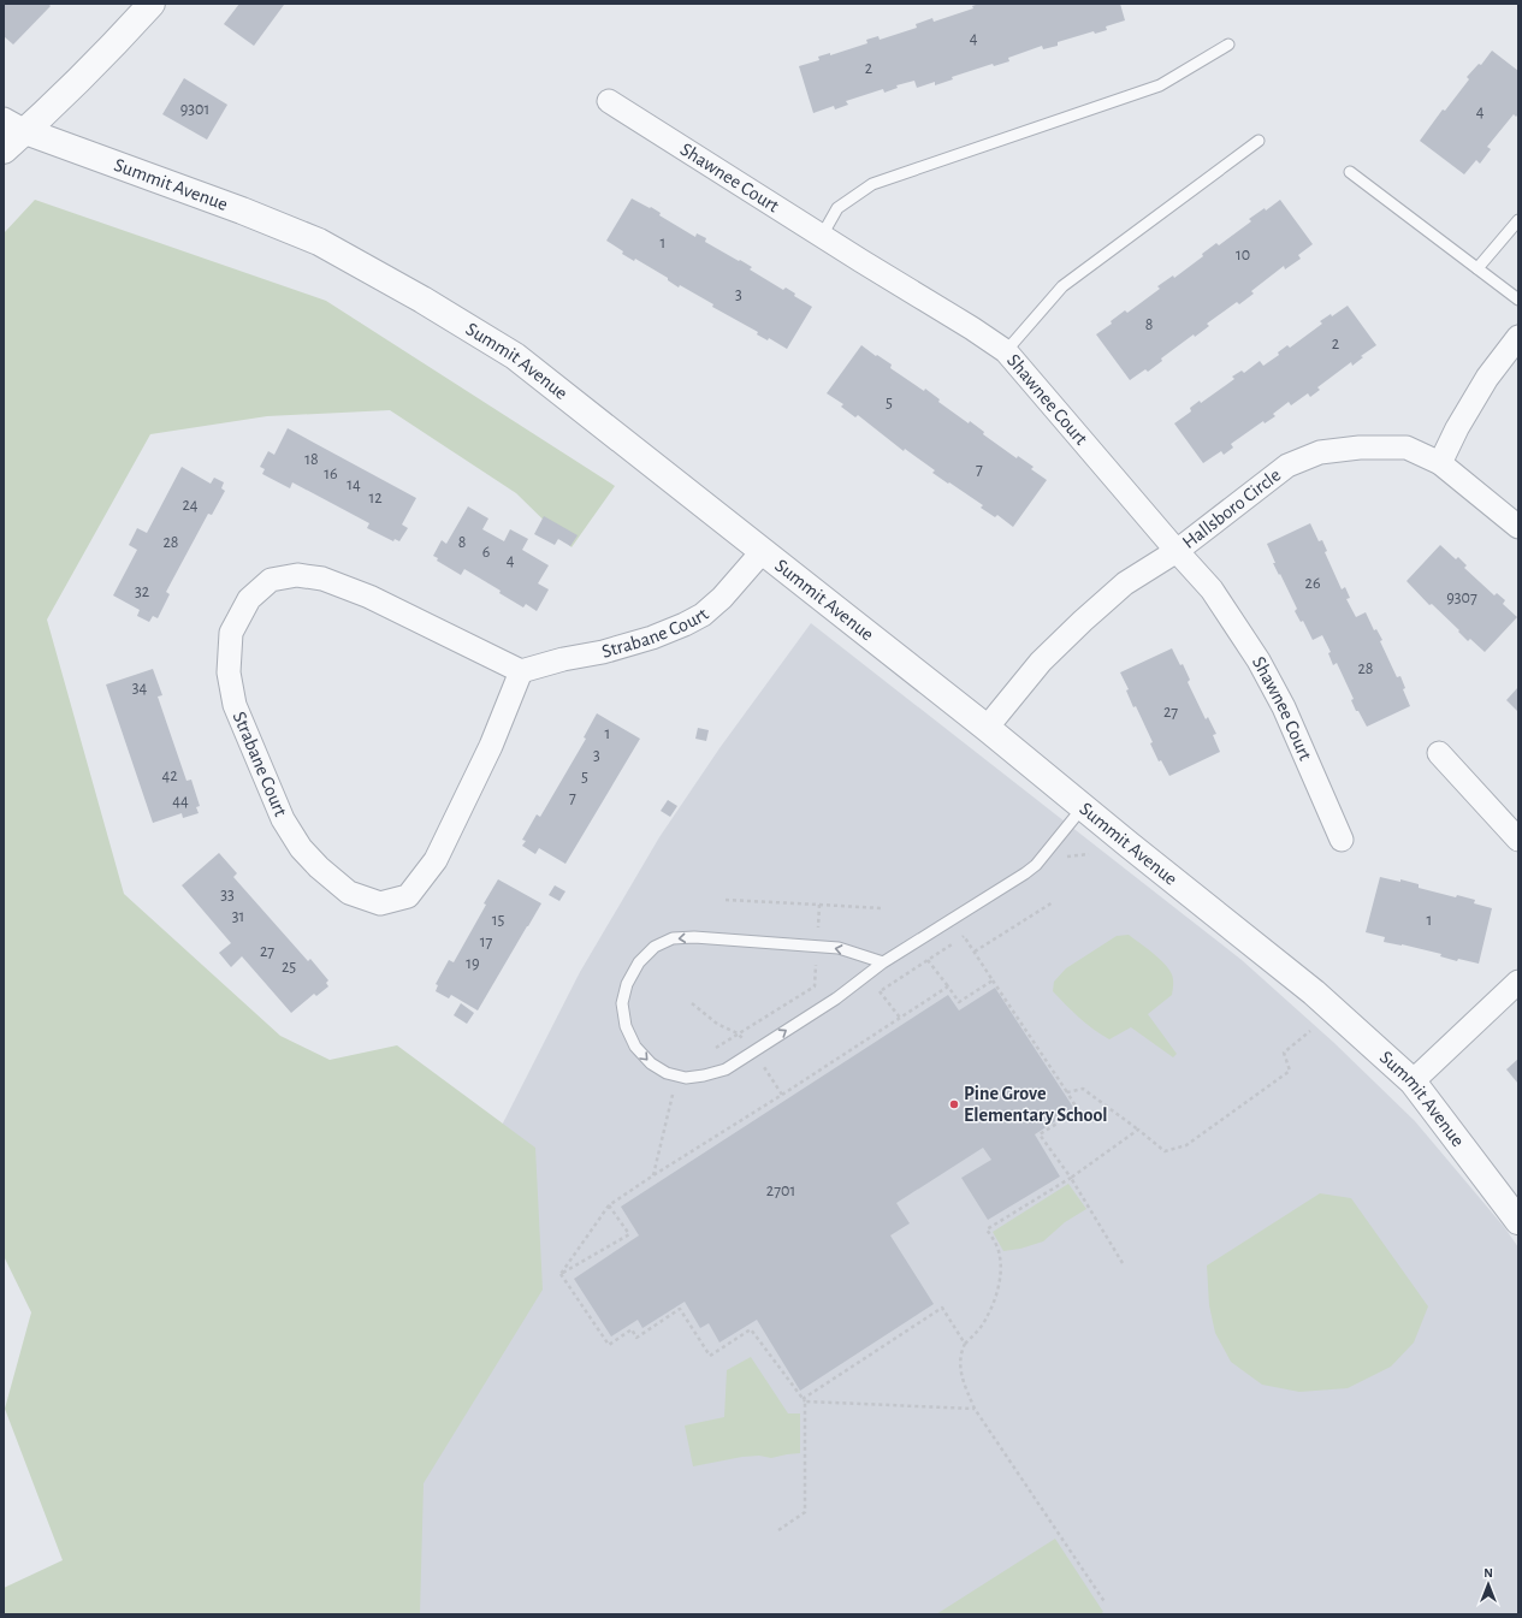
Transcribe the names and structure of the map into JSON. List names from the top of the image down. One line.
{"streets":{"street":["Shawnee Court","Summit Avenue","Hallsboro Circle","Strabane Court"]},"crossings":[["Shawnee Court","Hallsboro Circle"],["Summit Avenue","Hallsboro Circle"],["Summit Avenue","Strabane Court"]],"places":["Pine Grove Elementary School"],"house_numbers":["4","2","9301","4","1","10","3","8","2","5","18","7","16","14","12","24","28","8","6","4","26","32","9307","28","34","27","1","3","42","5","7","44","33","31","15","1","17","27","19","25","2701"],"north":"top"}
